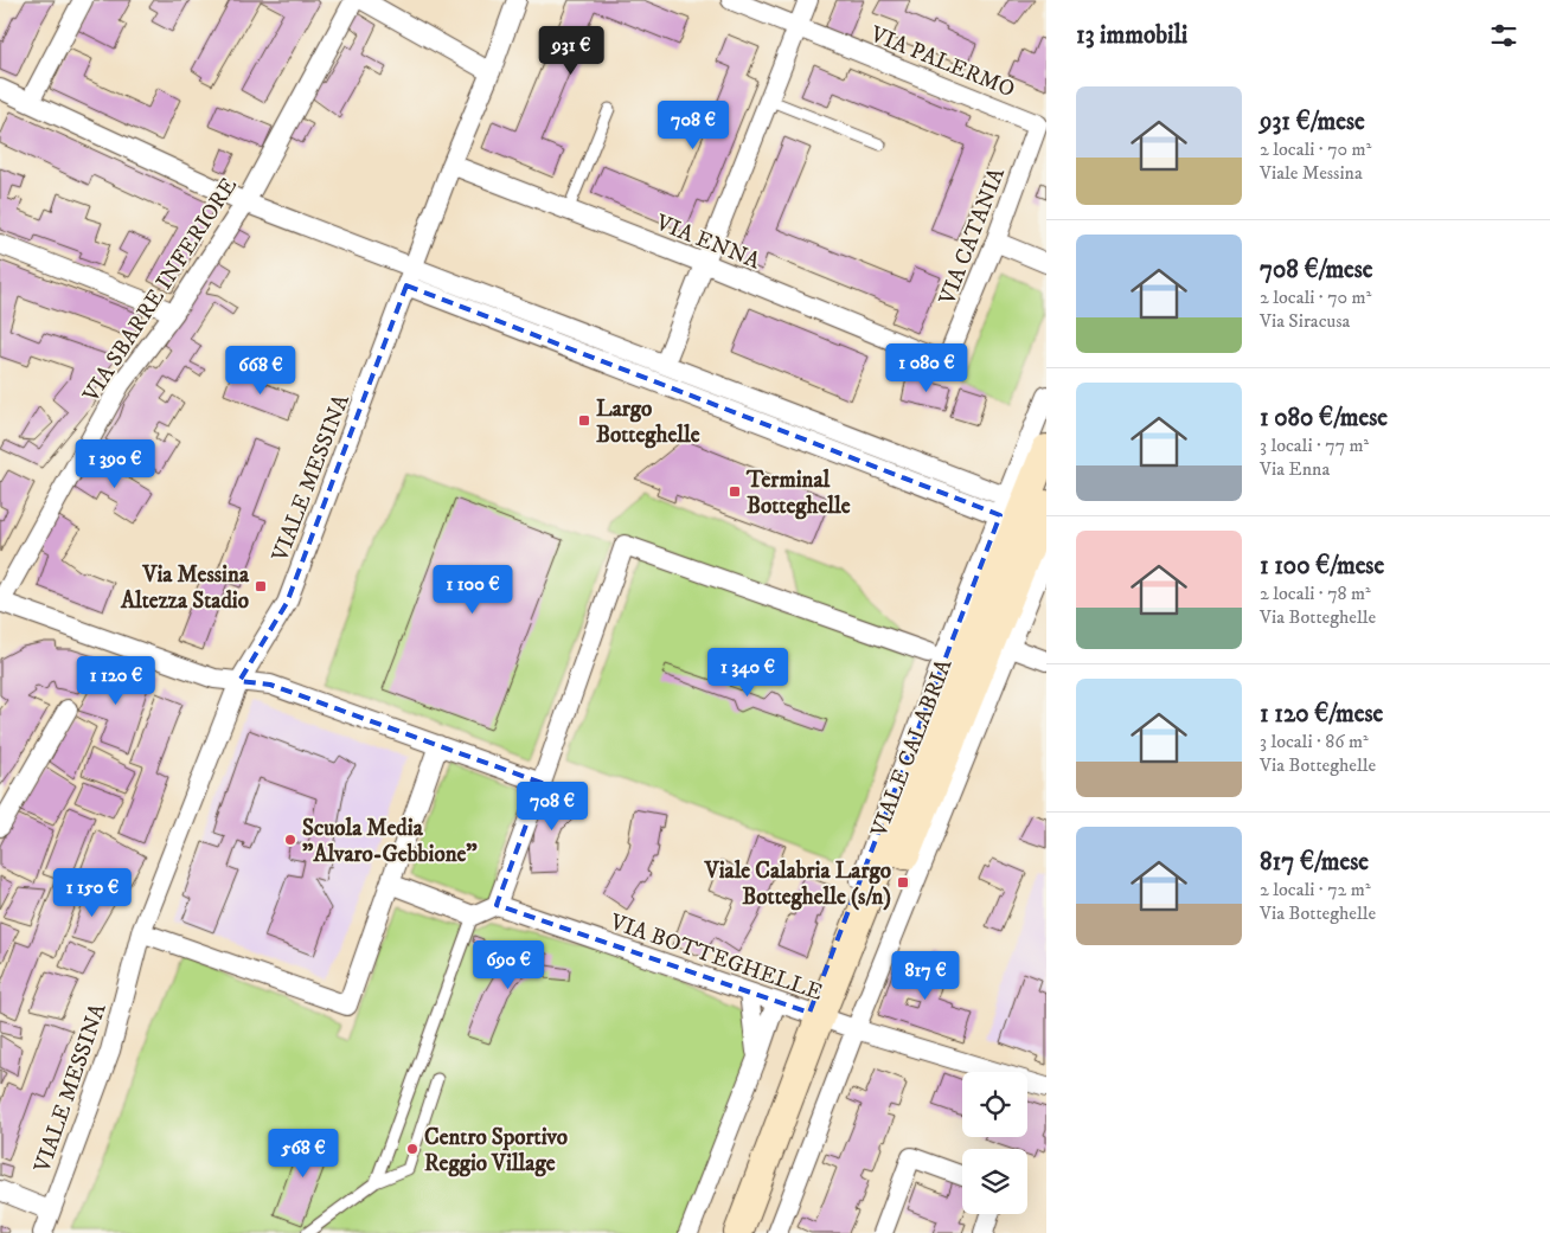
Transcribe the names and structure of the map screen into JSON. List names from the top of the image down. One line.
{"streets":{"main road":["VIALE CALABRIA"],"street":["VIA PALERMO","VIA CATANIA","VIA ENNA","VIA SBARRE INFERIORE","VIALE MESSINA","VIA BOTTEGHELLE"]},"crossings":[["VIA PALERMO","VIA CATANIA"],["VIA CATANIA","VIA ENNA"],["VIA ENNA","VIALE MESSINA"],["VIALE CALABRIA","VIA BOTTEGHELLE"]],"places":{"transit":["Largo Botteghelle","Terminal Botteghelle","Via Messina Altezza Stadio","Viale Calabria Largo Botteghelle (s/n)"],"other":["Scuola Media \"Alvaro-Gebbione\"","Centro Sportivo Reggio Village"]},"page":{"heading":"13 immobili","price":["931 €","708 €","1 080 €","668 €","1 390 €","1 100 €","1 340 €","1 120 €","708 €","1 150 €","690 €","817 €","568 €"],"list":[{"name":"931 €/mese","note":"2 locali · 70 m² · Viale Messina"},{"name":"708 €/mese","note":"2 locali · 70 m² · Via Siracusa"},{"name":"1 080 €/mese","note":"3 locali · 77 m² · Via Enna"},{"name":"1 100 €/mese","note":"2 locali · 78 m² · Via Botteghelle"},{"name":"1 120 €/mese","note":"3 locali · 86 m² · Via Botteghelle"},{"name":"817 €/mese","note":"2 locali · 72 m² · Via Botteghelle"}]}}
